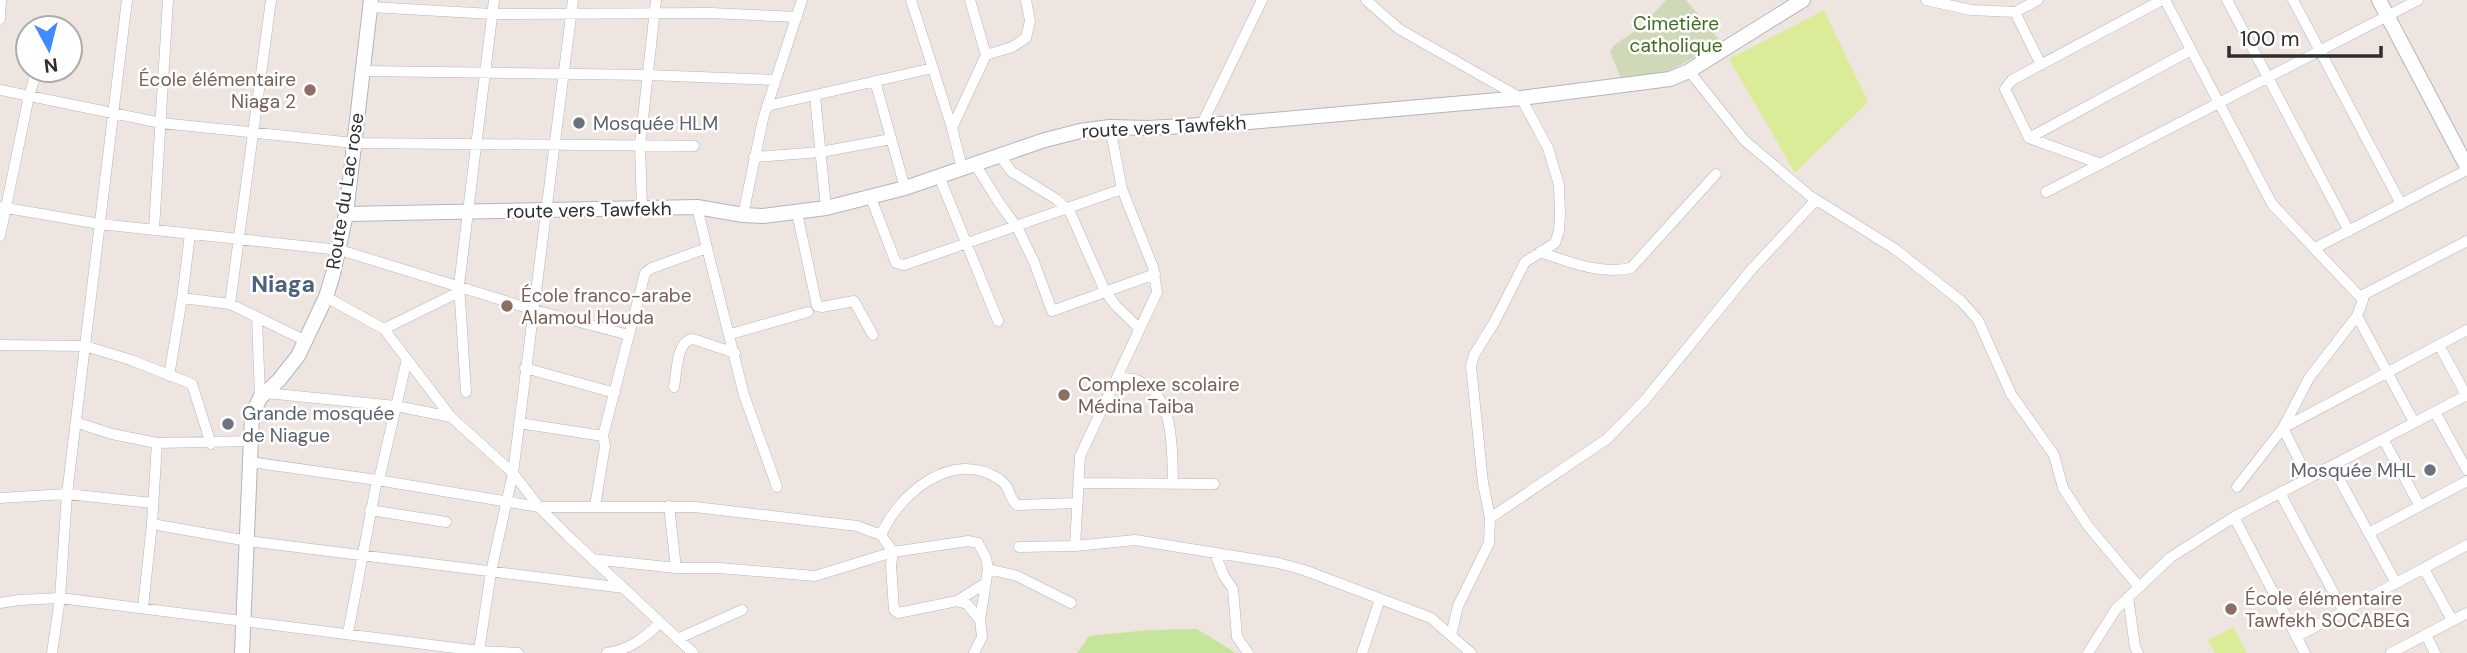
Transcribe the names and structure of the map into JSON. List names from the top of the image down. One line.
{"streets":{"street":["route vers Tawfekh","Route du Lac rose"]},"crossings":[["route vers Tawfekh","Route du Lac rose"]],"districts":["Niaga"],"parks":["Cimetière catholique"],"places":["École élémentaire Niaga 2","Mosquée HLM","École franco-arabe Alamoul Houda","Complexe scolaire Médina Taiba","Grande mosquée de Niague","Mosquée MHL","École élémentaire Tawfekh SOCABEG"],"scale_bar":"100 m","north":"bottom"}
